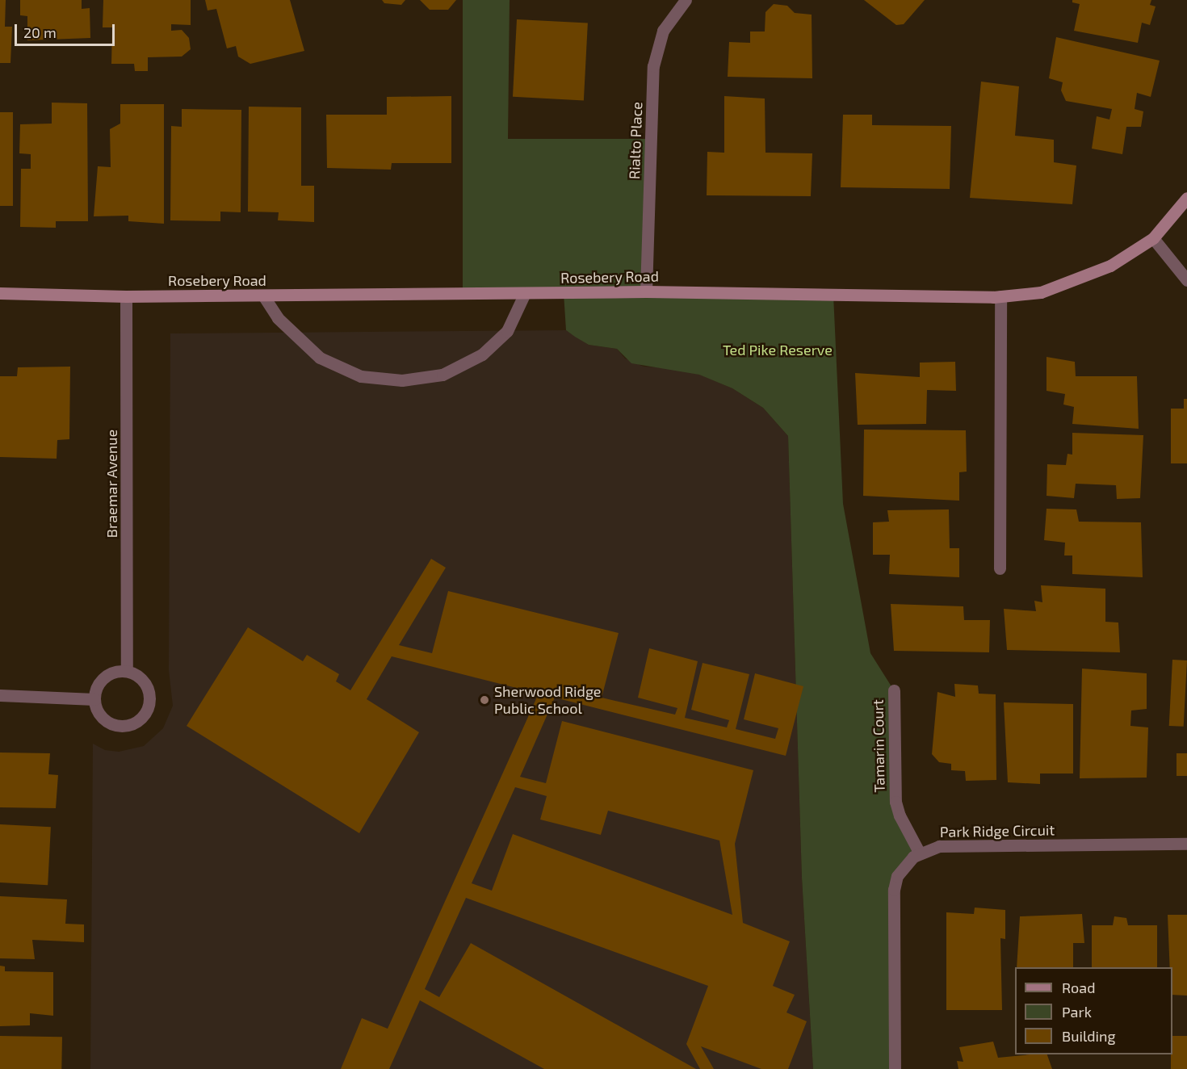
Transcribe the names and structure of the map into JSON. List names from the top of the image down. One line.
{"streets":{"street":["Rialto Place","Rosebery Road","Braemar Avenue","Tamarin Court","Park Ridge Circuit"]},"crossings":[["Rialto Place","Rosebery Road"],["Rosebery Road","Braemar Avenue"],["Tamarin Court","Park Ridge Circuit"]],"parks":["Ted Pike Reserve"],"places":["Sherwood Ridge Public School"],"legend":["Road","Park","Building"],"scale_bar":"20 m"}
